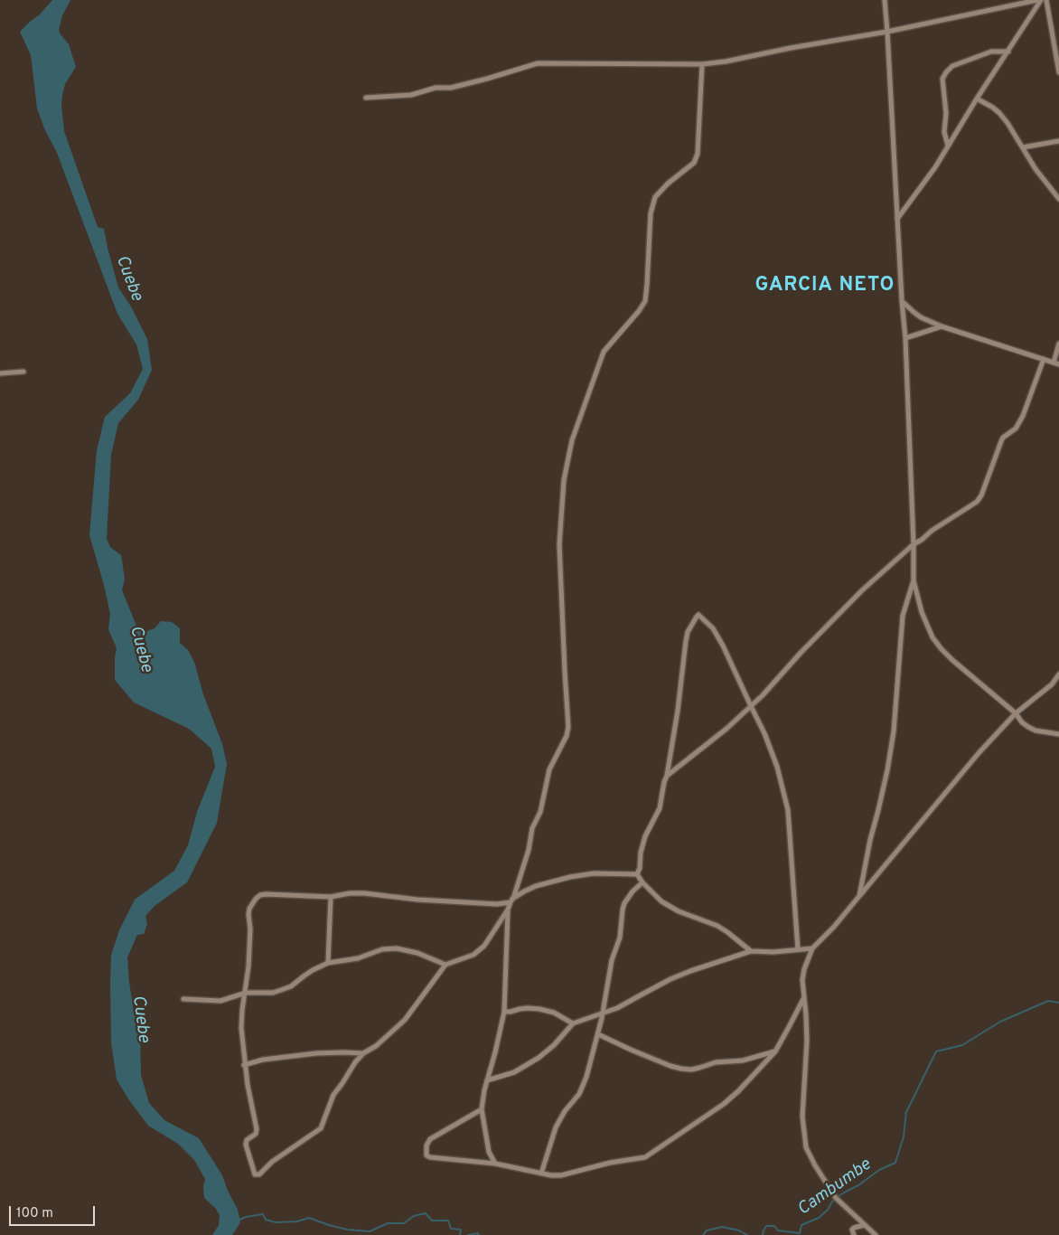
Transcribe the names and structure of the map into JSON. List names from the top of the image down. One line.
{"districts":["GARCIA NETO"],"water":["Cuebe","Cambumbe"],"scale_bar":"100 m"}
